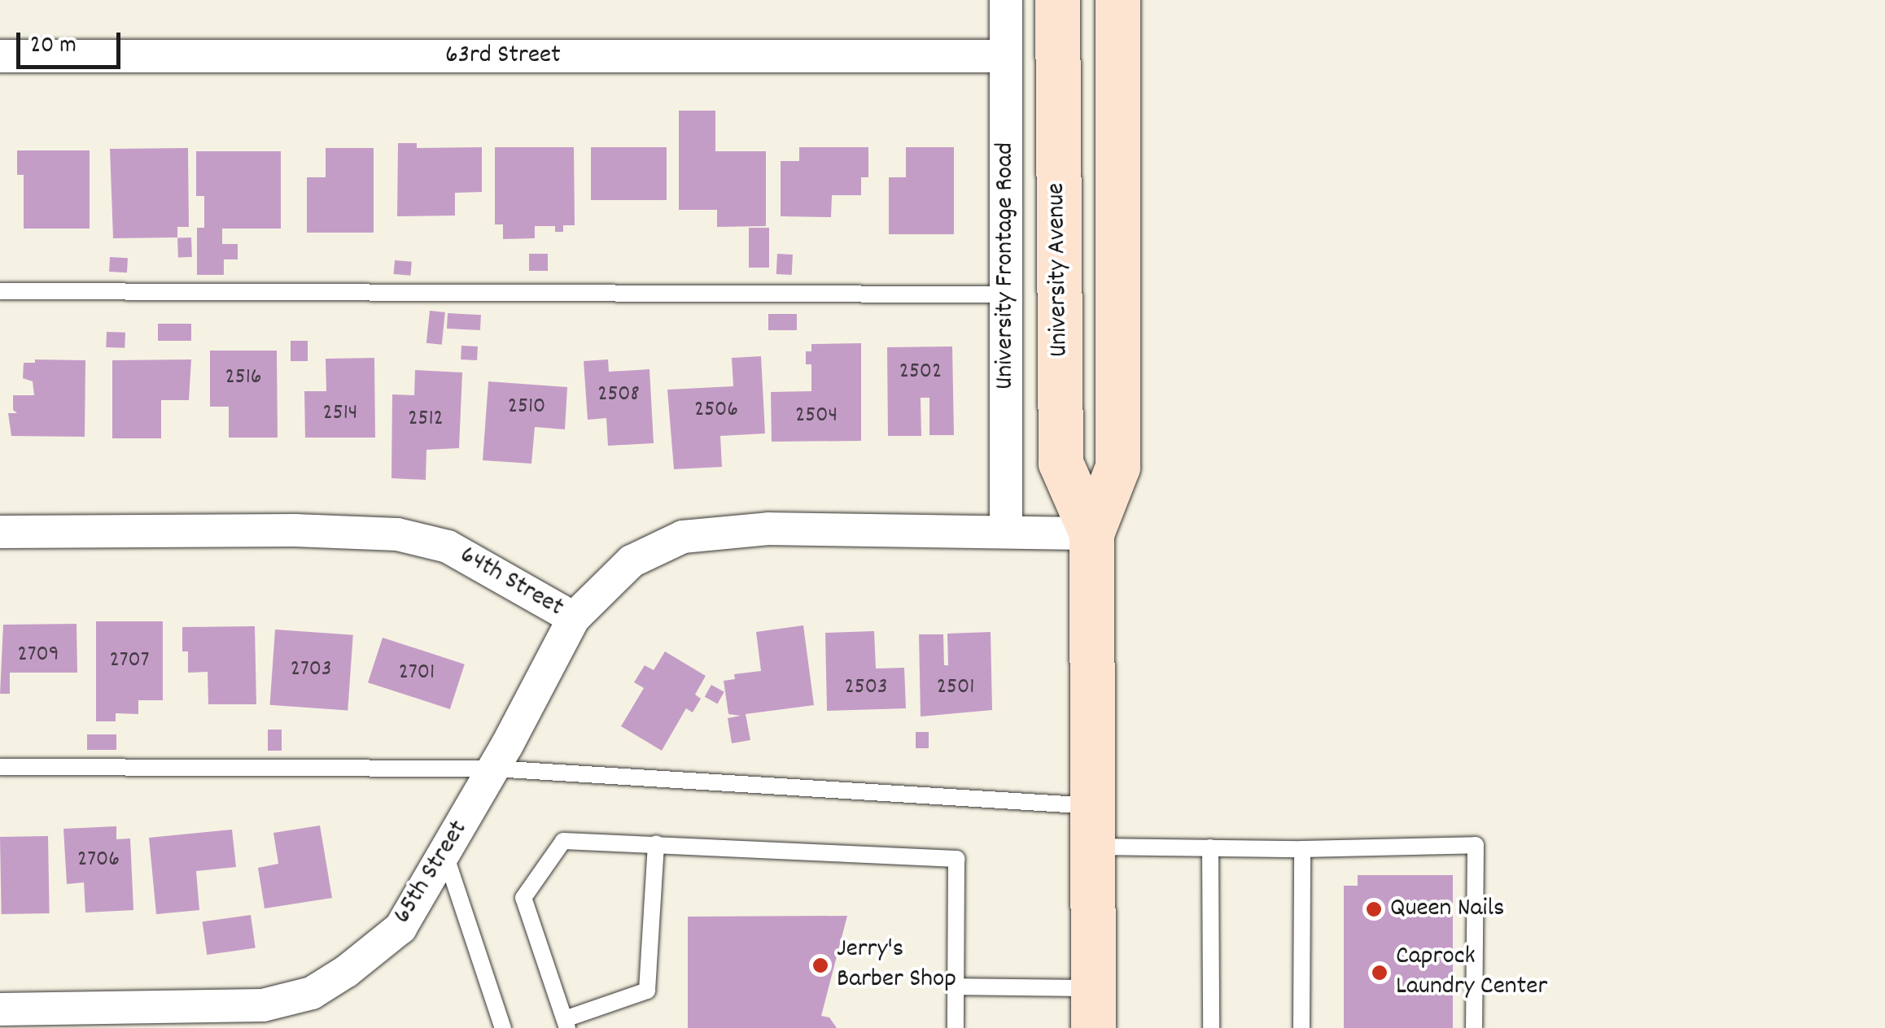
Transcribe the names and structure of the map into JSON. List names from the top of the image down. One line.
{"streets":{"main road":["University Avenue"],"street":["63rd Street","University Frontage Road","64th Street","65th Street"]},"crossings":[["63rd Street","University Frontage Road"],["University Frontage Road","64th Street"],["University Avenue","64th Street"],["64th Street","65th Street"]],"places":["Queen Nails","Jerry's Barber Shop","Caprock Laundry Center"],"house_numbers":["2502","2516","2508","2510","2506","2514","2504","2512","2709","2707","2703","2701","2503","2501","2706"],"scale_bar":"20 m"}
